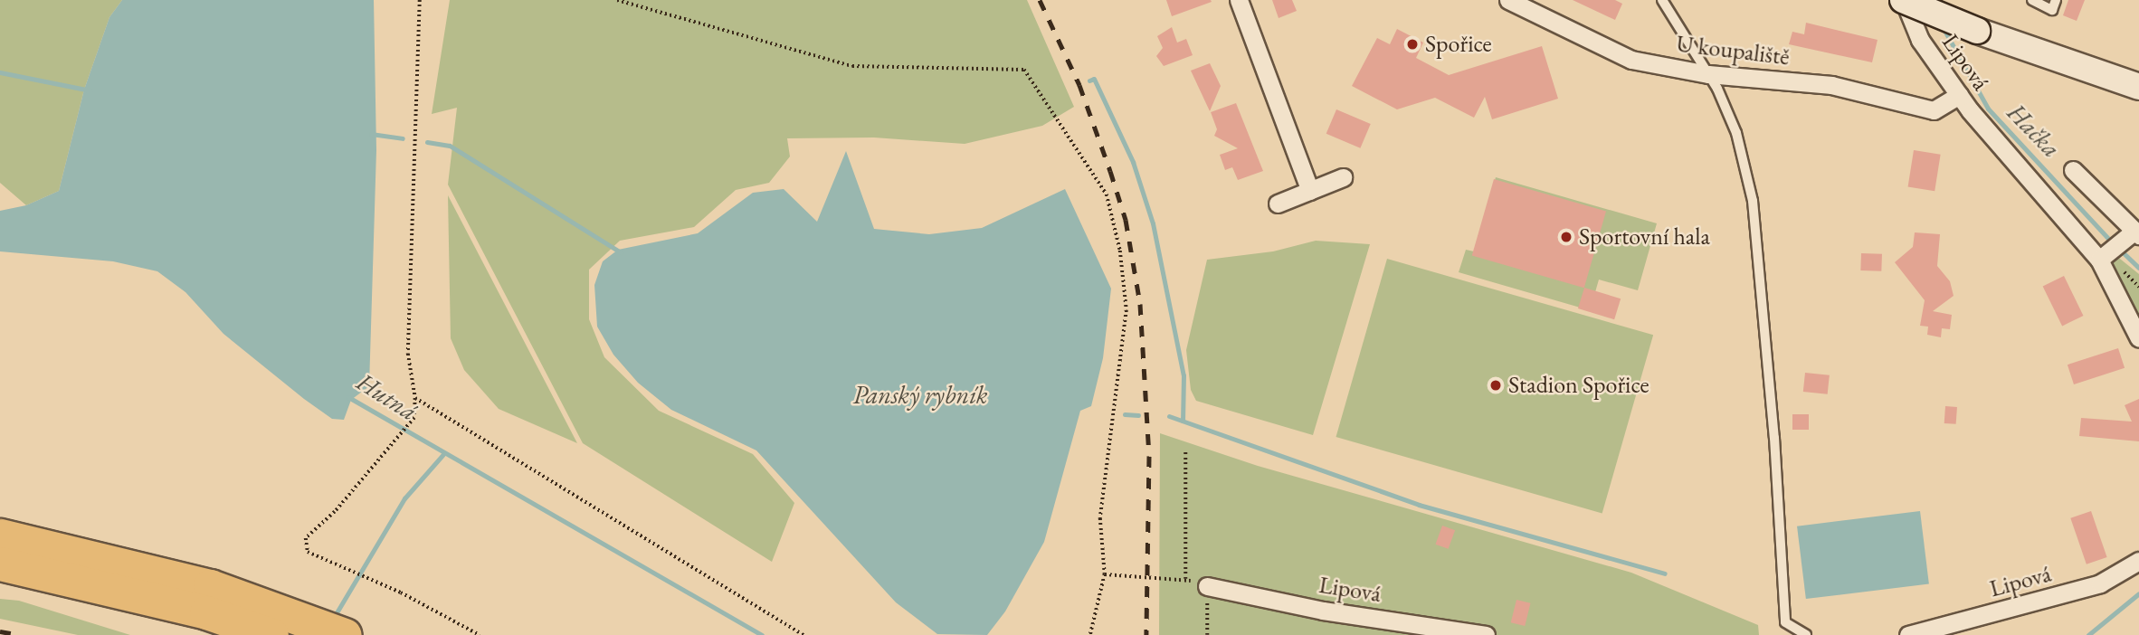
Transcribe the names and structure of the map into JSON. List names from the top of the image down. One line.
{"streets":{"street":["U koupaliště","Lipová"]},"crossings":[["U koupaliště","Lipová"]],"water":["Hačka","Panský rybník","Hutná"],"places":["Spořice","Sportovní hala","Stadion Spořice"]}
